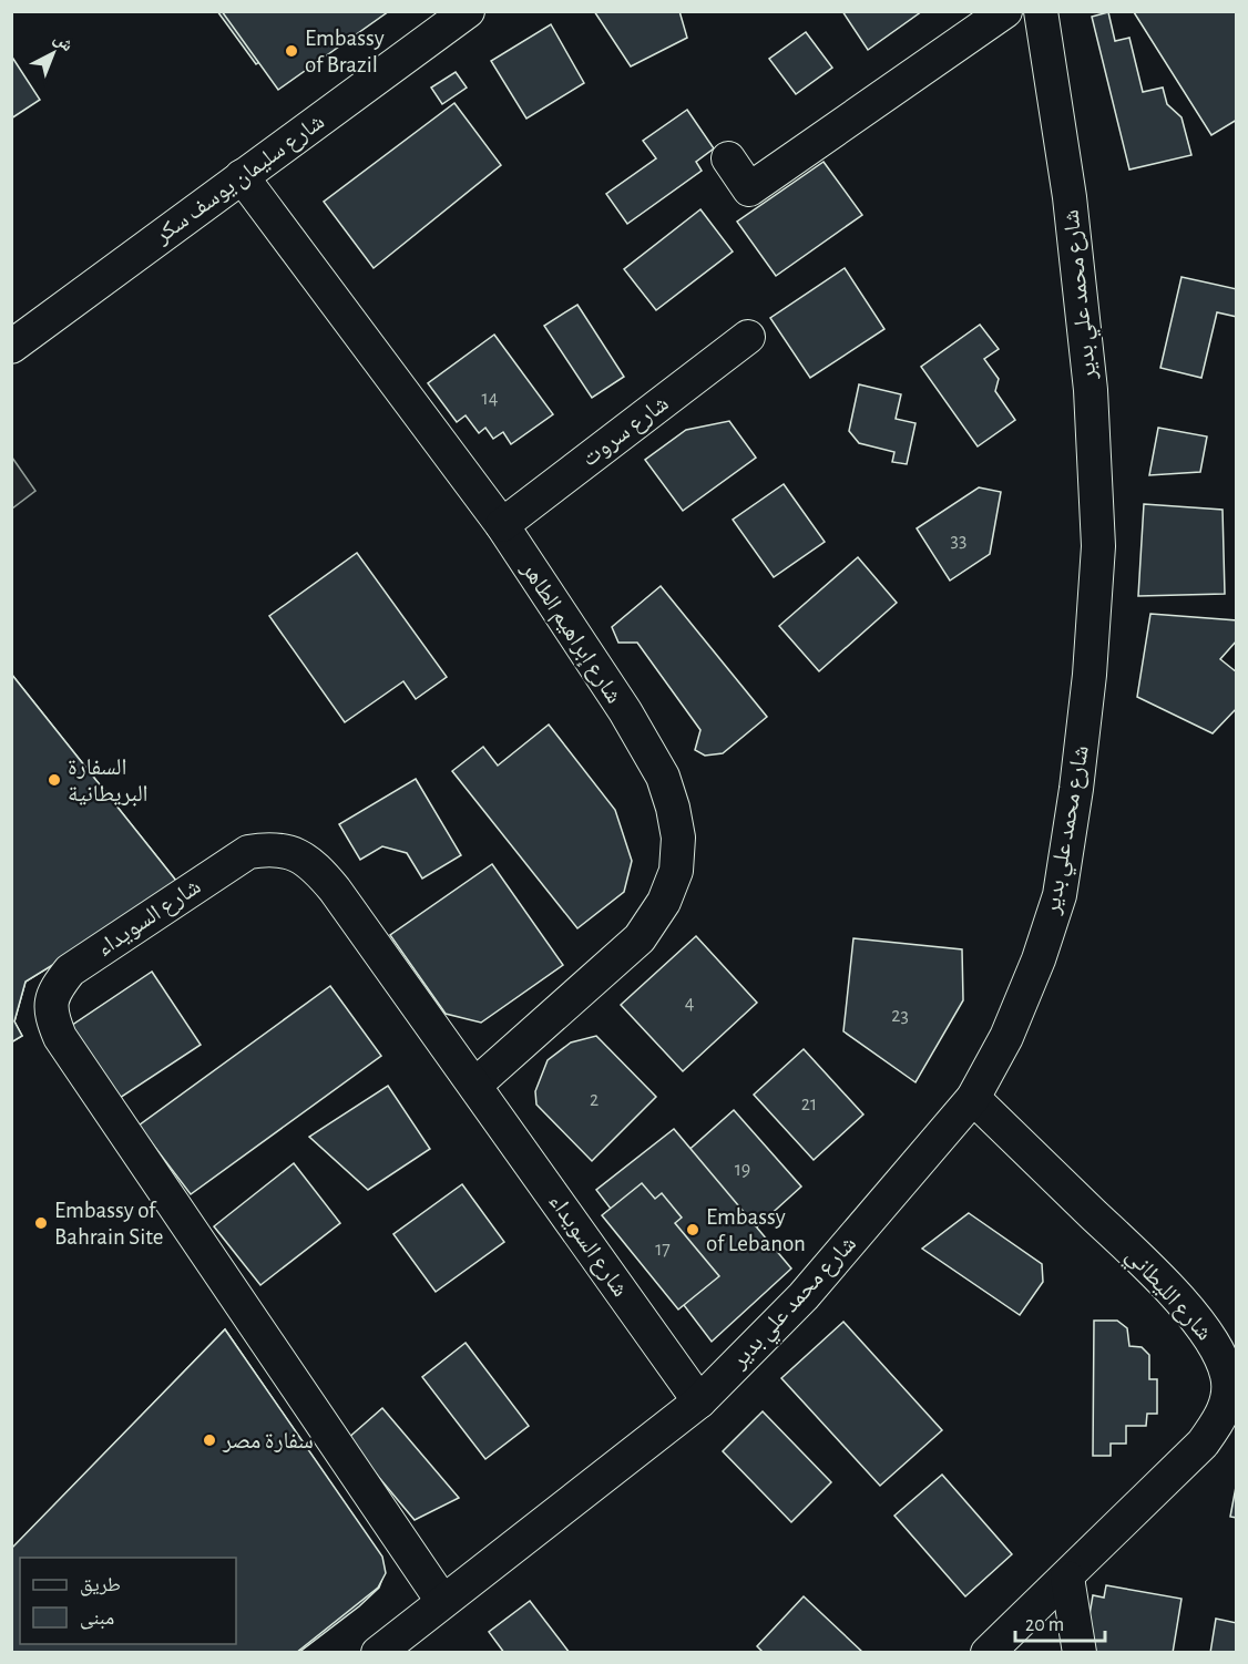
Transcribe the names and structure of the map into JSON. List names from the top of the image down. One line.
{"streets":{"street":["شارع سليمان يوسف سكر","شارع محمد علي بدير","شارع سروت","شارع إبراهيم الطاهر","شارع السويداء","شارع الليطاني"]},"crossings":[["شارع سليمان يوسف سكر","شارع إبراهيم الطاهر"],["شارع محمد علي بدير","شارع السويداء"],["شارع محمد علي بدير","شارع الليطاني"],["شارع سروت","شارع إبراهيم الطاهر"],["شارع إبراهيم الطاهر","شارع السويداء"]],"places":["Embassy of Brazil","السفارة البريطانية","Embassy of Bahrain Site","Embassy of Lebanon","سفارة مصر"],"house_numbers":["14","33","4","23","2","21","19","17"],"legend":["طريق","مبنى"],"scale_bar":"20 m","north":"top right"}
